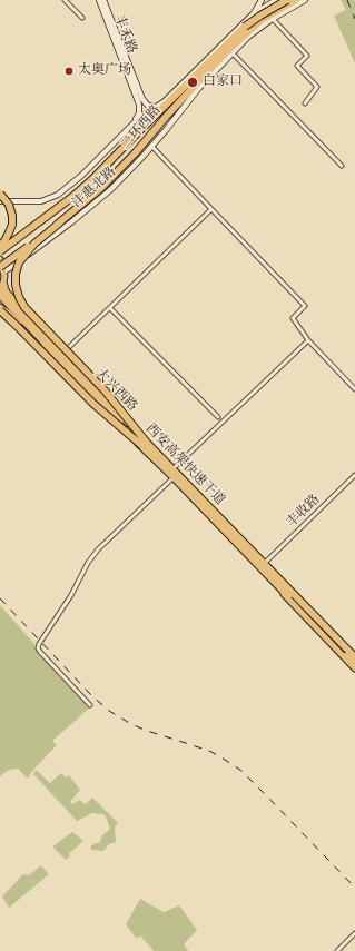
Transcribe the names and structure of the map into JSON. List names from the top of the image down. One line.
{"streets":{"highway":["二环西路","西安高架快速干道"],"main road":["丰禾路","沣惠北路","大兴西路"],"street":["丰收路"]},"crossings":[["丰禾路","二环西路"],["丰禾路","沣惠北路"],["二环西路","沣惠北路"],["二环西路","大兴西路"],["沣惠北路","大兴西路"],["大兴西路","丰收路"]],"places":["太奥广场","白家口"]}
